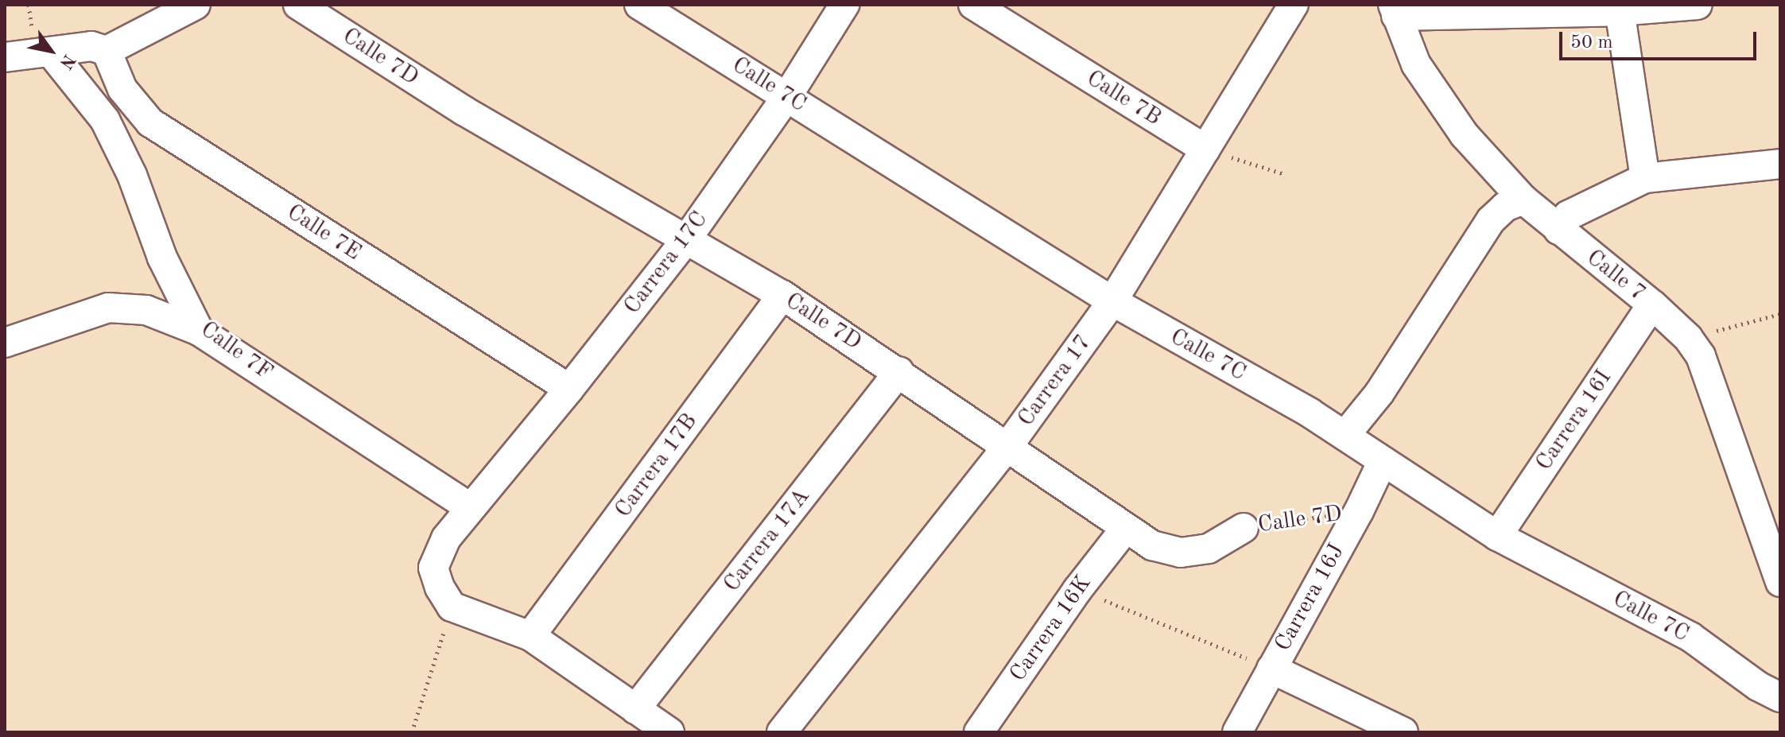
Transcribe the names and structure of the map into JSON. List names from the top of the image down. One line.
{"streets":{"street":["Calle 7D","Calle 7C","Calle 7B","Calle 7E","Carrera 17C","Calle 7","Calle 7F","Carrera 17","Carrera 16I","Carrera 17B","Carrera 17A","Carrera 16J","Carrera 16K"]},"crossings":[["Calle 7D","Carrera 17C"],["Calle 7D","Carrera 17"],["Calle 7D","Carrera 17B"],["Calle 7D","Carrera 17A"],["Calle 7D","Carrera 16J"],["Calle 7D","Carrera 16K"],["Calle 7C","Carrera 17C"],["Calle 7C","Carrera 17"],["Calle 7C","Carrera 16I"],["Calle 7C","Carrera 16J"],["Calle 7B","Carrera 17"],["Calle 7E","Carrera 17C"],["Carrera 17C","Calle 7F"],["Calle 7","Carrera 16I"]],"scale_bar":"50 m","north":"bottom right"}
